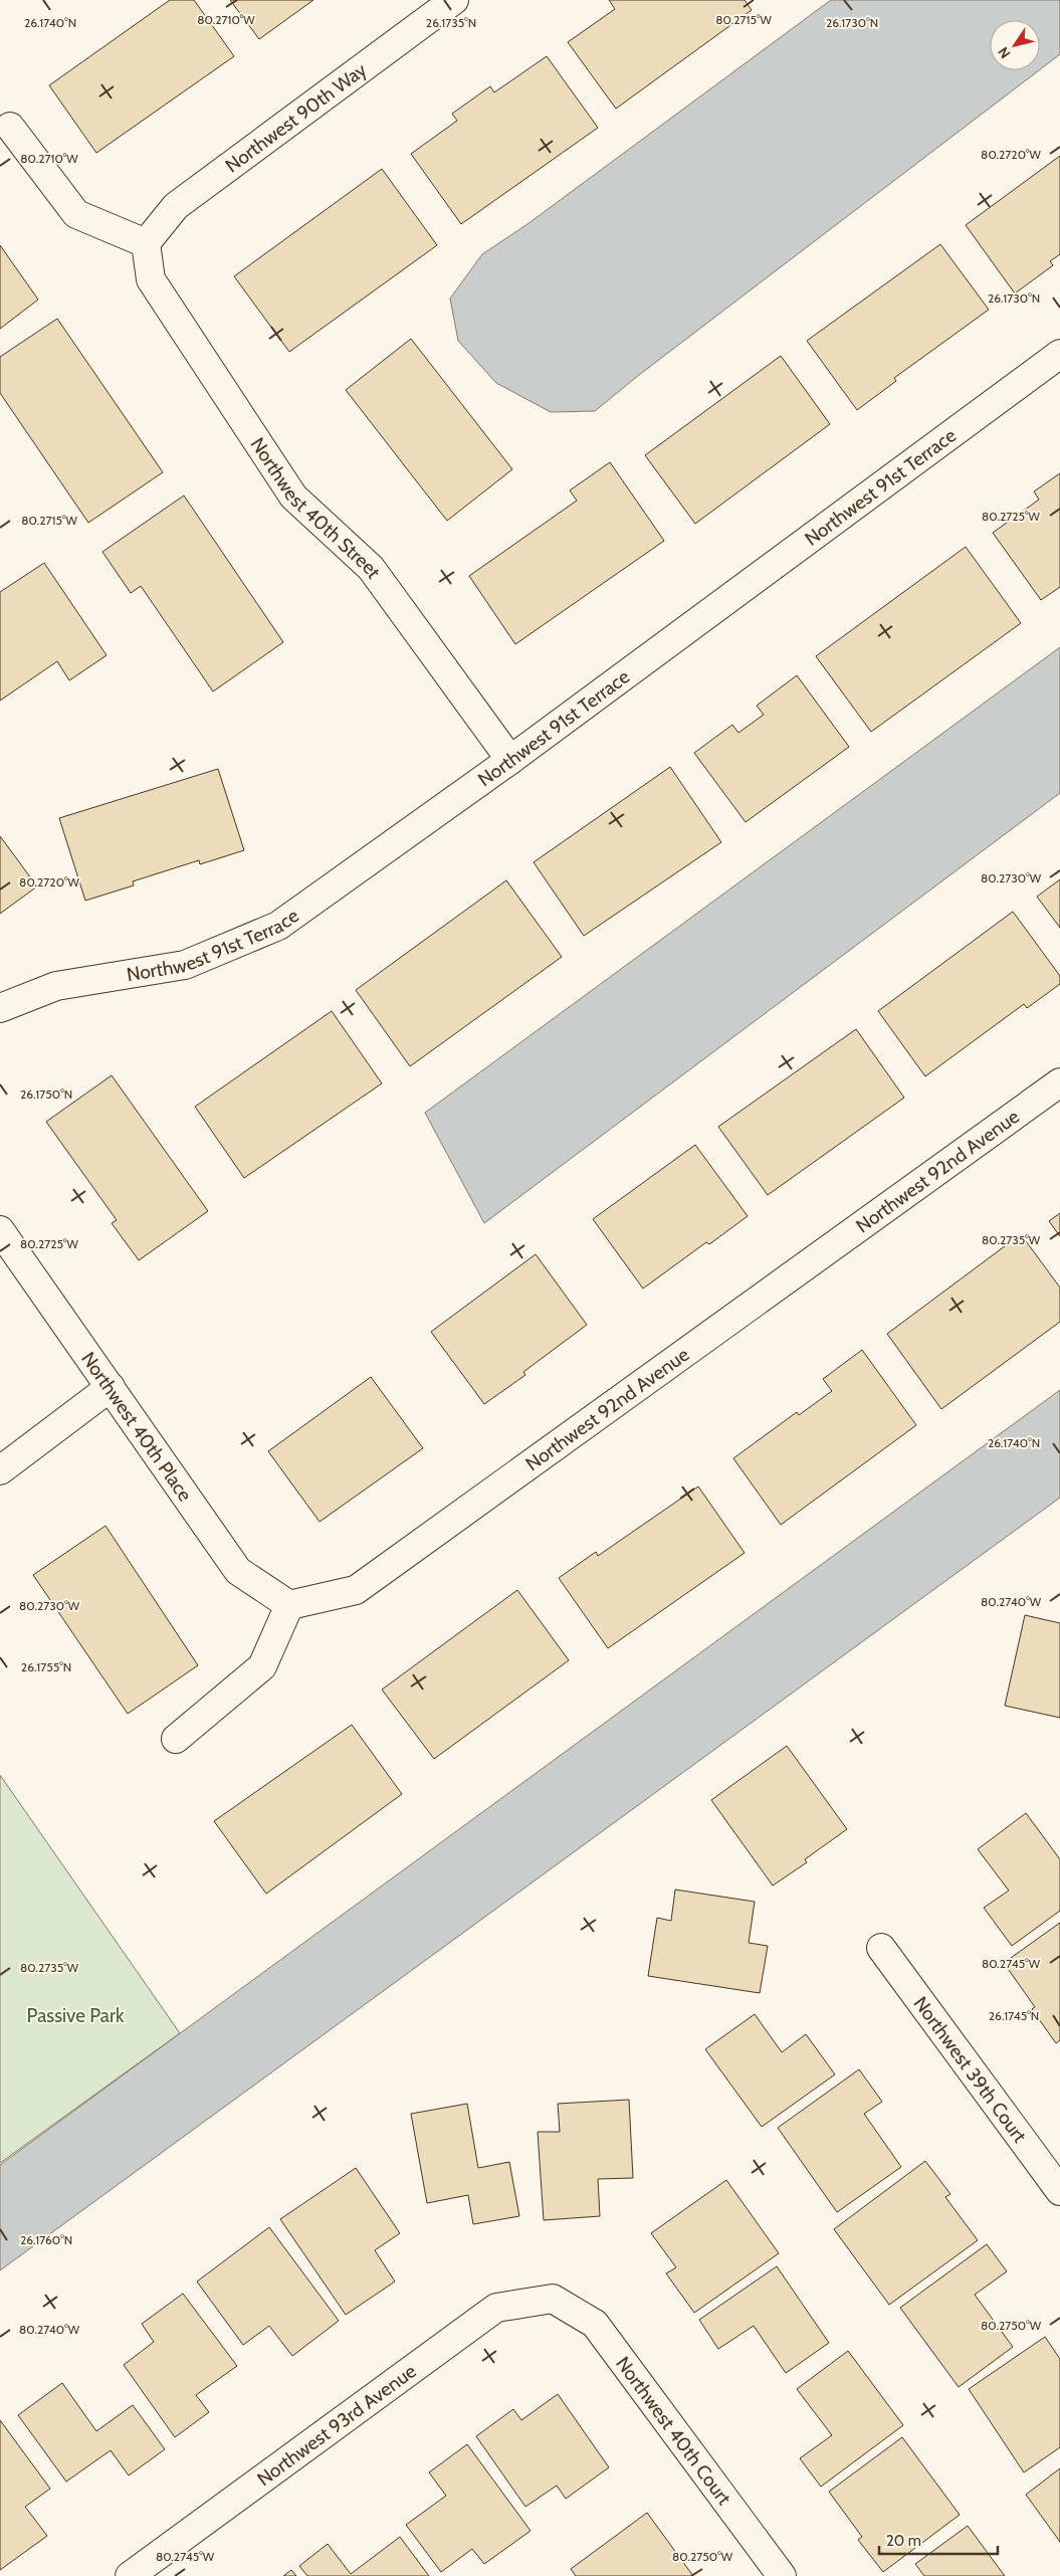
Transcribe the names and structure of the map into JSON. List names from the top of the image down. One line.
{"streets":{"street":["Northwest 90th Way","Northwest 91st Terrace","Northwest 40th Street","Northwest 92nd Avenue","Northwest 40th Place","Northwest 39th Court","Northwest 93rd Avenue","Northwest 40th Court"]},"crossings":[["Northwest 90th Way","Northwest 40th Street"],["Northwest 91st Terrace","Northwest 40th Street"],["Northwest 92nd Avenue","Northwest 40th Place"],["Northwest 93rd Avenue","Northwest 40th Court"]],"parks":["Passive Park"],"scale_bar":"20 m","north":"bottom left","coordinates":["80.2710°W","80.2715°W","26.1740°N","26.1735°N","26.1730°N","80.2720°W","80.2725°W","80.2730°W","26.1750°N","80.2735°W","80.2740°W","26.1755°N","80.2745°W","26.1745°N","26.1760°N","80.2750°W"]}
